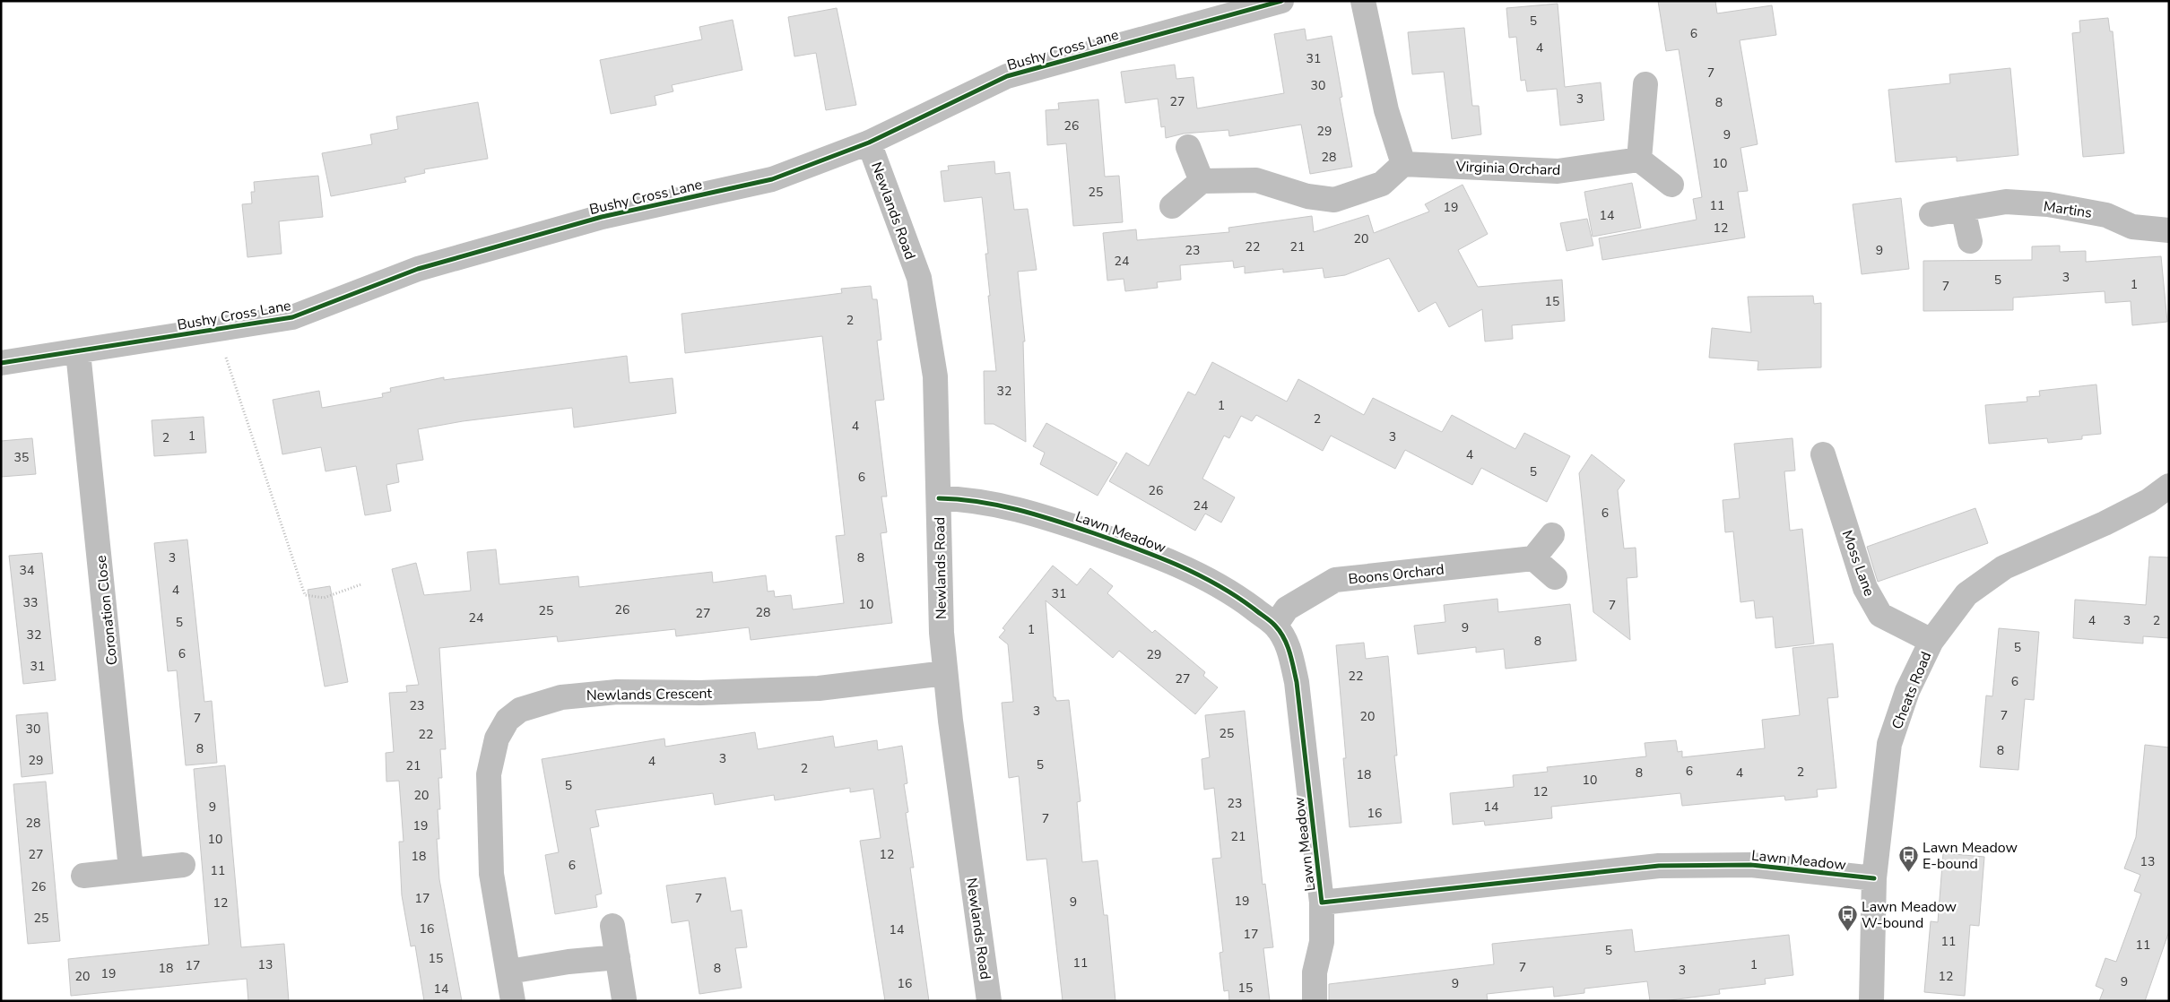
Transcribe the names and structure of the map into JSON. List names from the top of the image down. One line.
{"streets":{"street":["Bushy Cross Lane","Virginia Orchard","Martins","Newlands Road","Lawn Meadow","Moss Lane","Boons Orchard","Coronation Close","Cheats Road","Newlands Crescent"]},"crossings":[["Bushy Cross Lane","Newlands Road"],["Bushy Cross Lane","Coronation Close"],["Newlands Road","Lawn Meadow"],["Newlands Road","Newlands Crescent"],["Lawn Meadow","Boons Orchard"],["Lawn Meadow","Cheats Road"],["Moss Lane","Cheats Road"]],"places":{"bus stop":["Lawn Meadow E-bound","Lawn Meadow W-bound"]},"house_numbers":["5","6","4","31","7","30","3","27","8","26","29","9","28","10","25","11","19","14","12","20","22","21","23","9","24","3","5","1","7","15","2","32","1","2","4","1","3","2","4","35","5","6","26","24","6","3","8","34","4","31","33","10","7","26","25","28","27","24","4","3","2","5","9","1","32","8","5","6","29","31","22","27","6","23","3","7","20","7","30","25","22","8","8","3","29","4","5","21","2","6","2","8","4","18","10","5","12","20","23","9","14","16","7","28","19","21","10","27","12","18","13","6","11","26","17","7","19","9","12","25","16","14","17","11","11","5","15","11","13","1","17","7","18","8","3","19","20","12","9","16","9","15","14"]}
